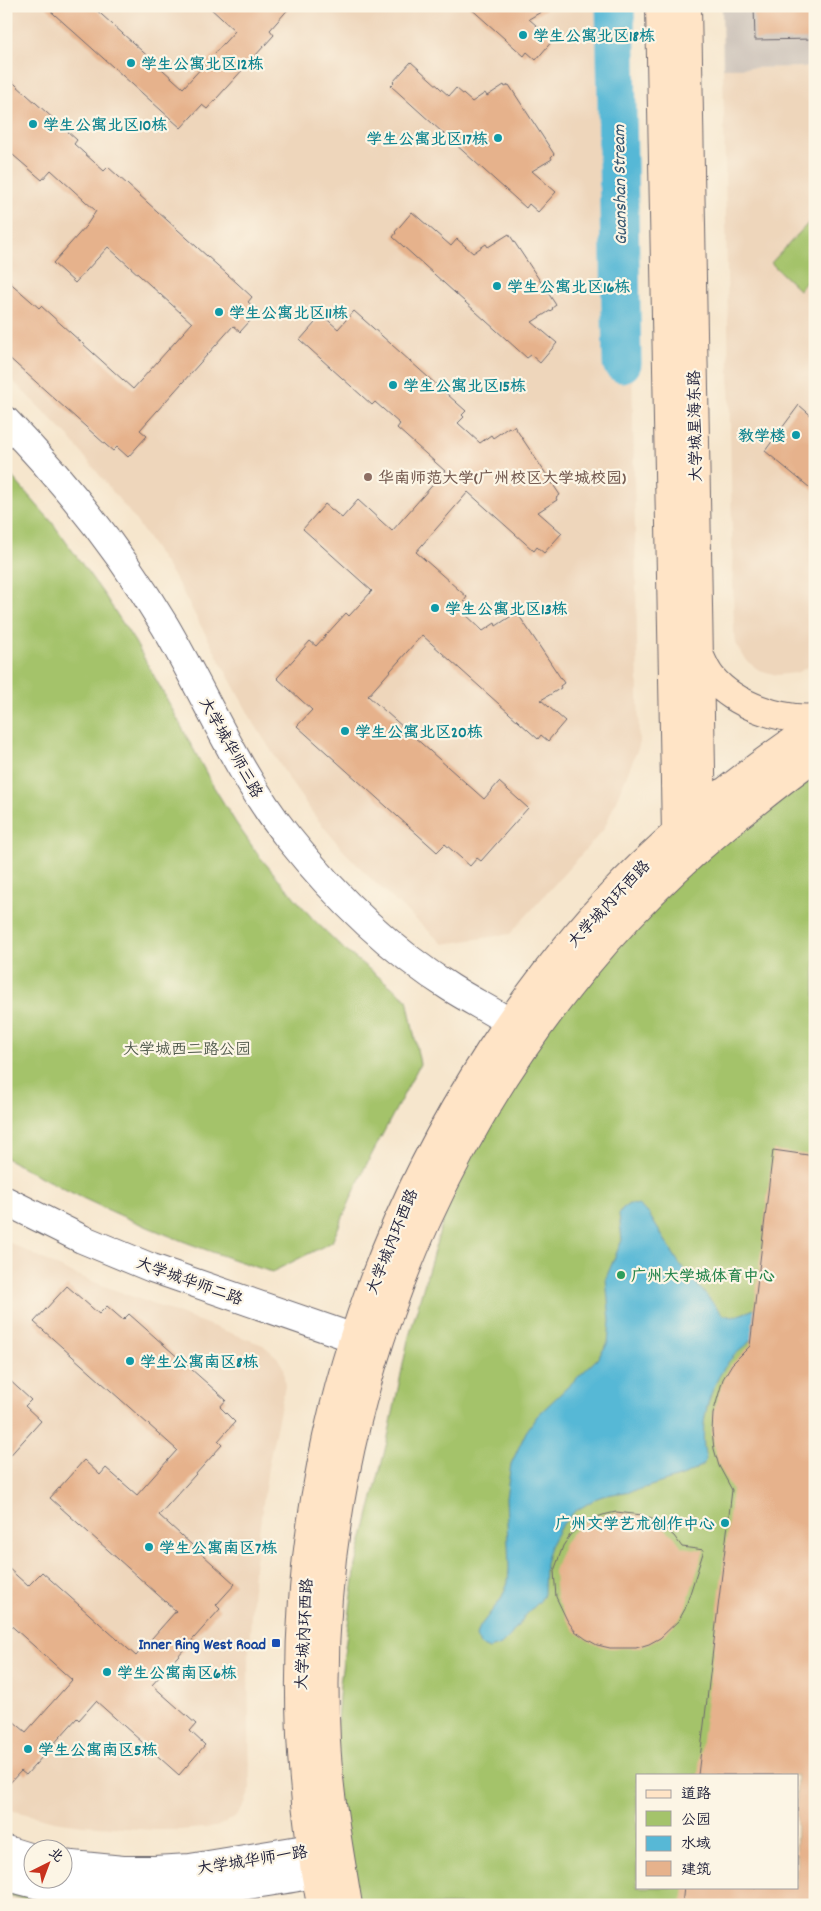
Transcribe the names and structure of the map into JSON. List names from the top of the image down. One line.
{"streets":{"main road":["大学城星海东路","大学城内环西路"],"street":["大学城华师三路","大学城华师二路","大学城华师一路"]},"crossings":[["大学城星海东路","大学城内环西路"],["大学城华师三路","大学城内环西路"],["大学城内环西路","大学城华师二路"],["大学城内环西路","大学城华师一路"]],"water":["Guanshan Stream"],"parks":["大学城西二路公园"],"places":{"other":["学生公寓北区18栋","学生公寓北区12栋","学生公寓北区10栋","学生公寓北区17栋","学生公寓北区16栋","学生公寓北区11栋","学生公寓北区15栋","教学楼","华南师范大学(广州校区大学城校园)","学生公寓北区13栋","学生公寓北区20栋","广州大学城体育中心","学生公寓南区8栋","广州文学艺术创作中心","学生公寓南区7栋","学生公寓南区6栋","学生公寓南区5栋"],"transit":["Inner Ring West Road"]},"legend":["道路","公园","水域","建筑"],"north":"top right"}
